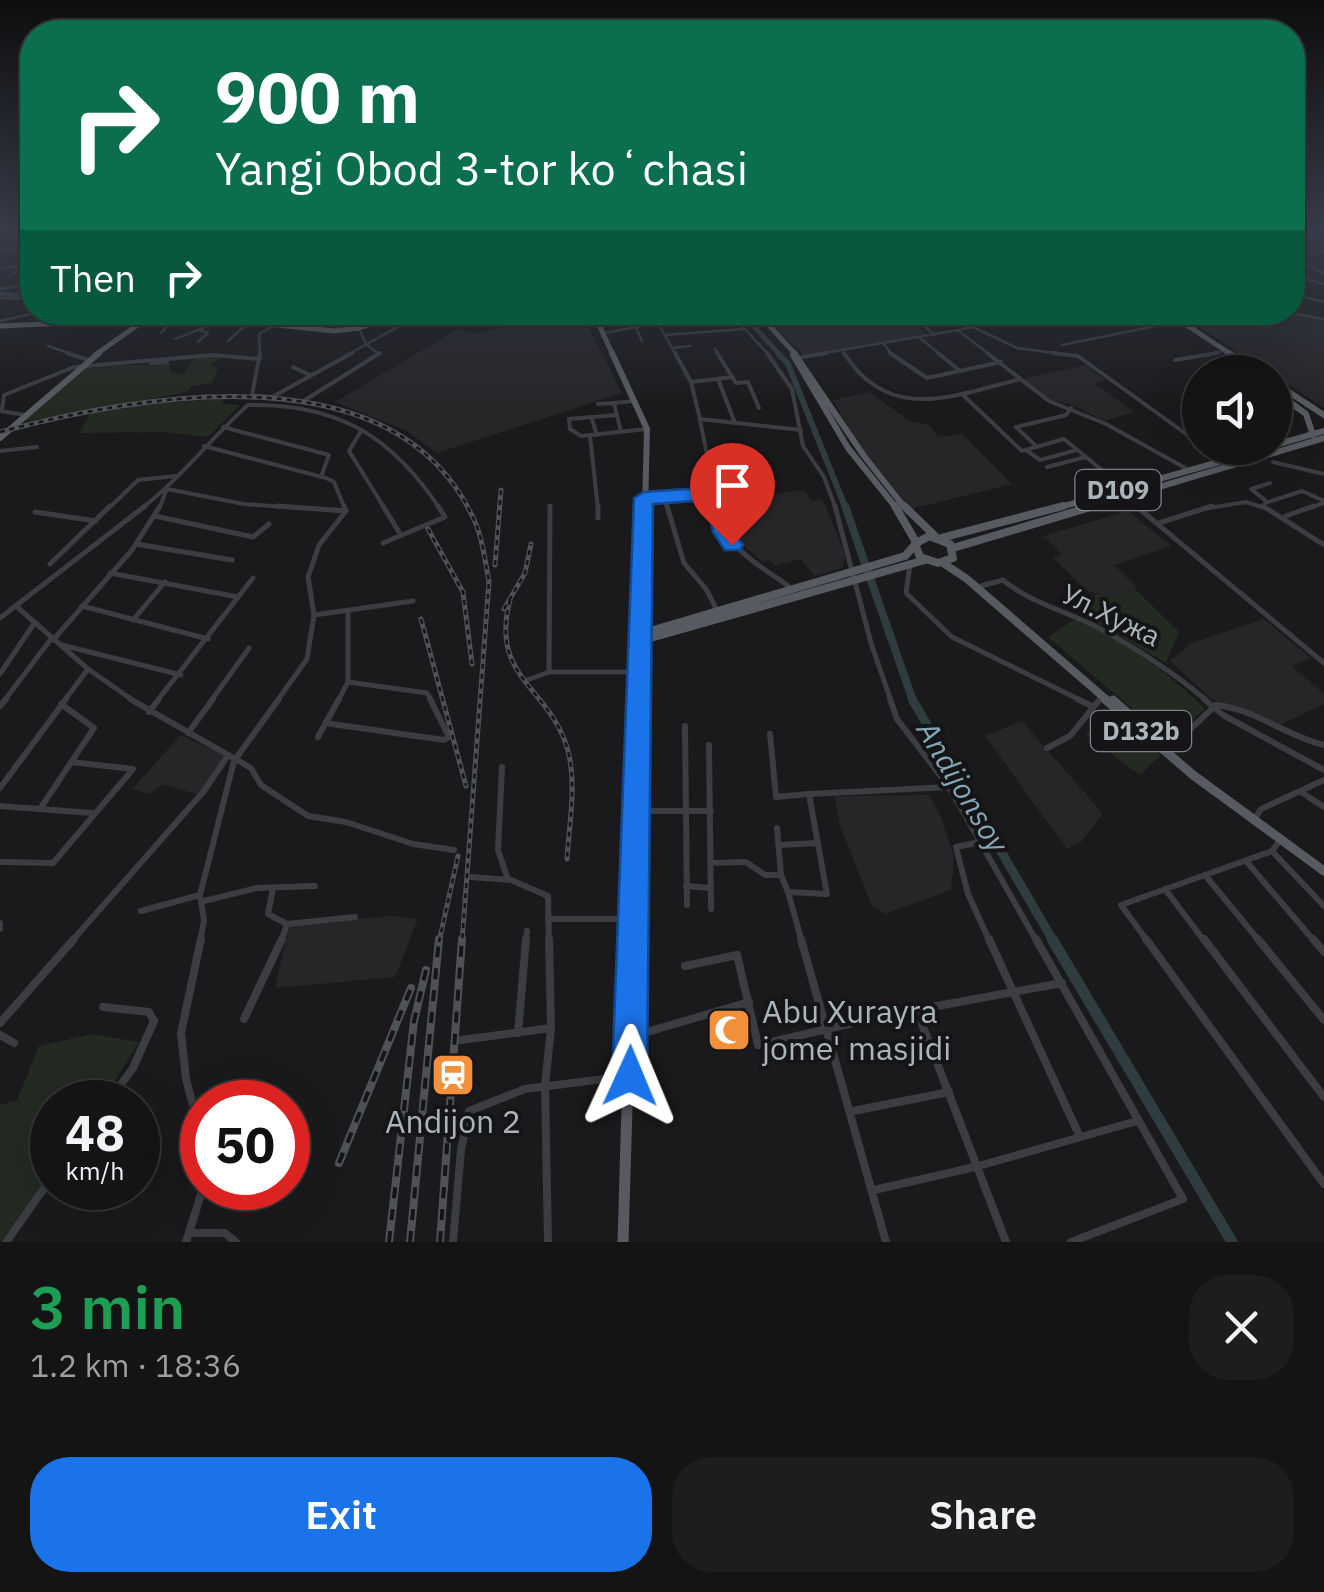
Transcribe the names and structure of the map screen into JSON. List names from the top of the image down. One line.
{"streets":{"main road":["D109","D132b"],"street":["Ул.Хужа"]},"crossings":[["Ул.Хужа","D132b"]],"water":["Andijonsoy"],"places":{"mosque":["Abu Xurayra jome' masjidi"],"station":["Andijon 2"]},"page":{"turn":["900 m","Yangi Obod 3-tor koʻchasi"],"then":"Then","speed":"48 km/h","limit":"50","heading":["3 min","1.2 km · 18:36"],"buttons":["Exit","Share"]}}
